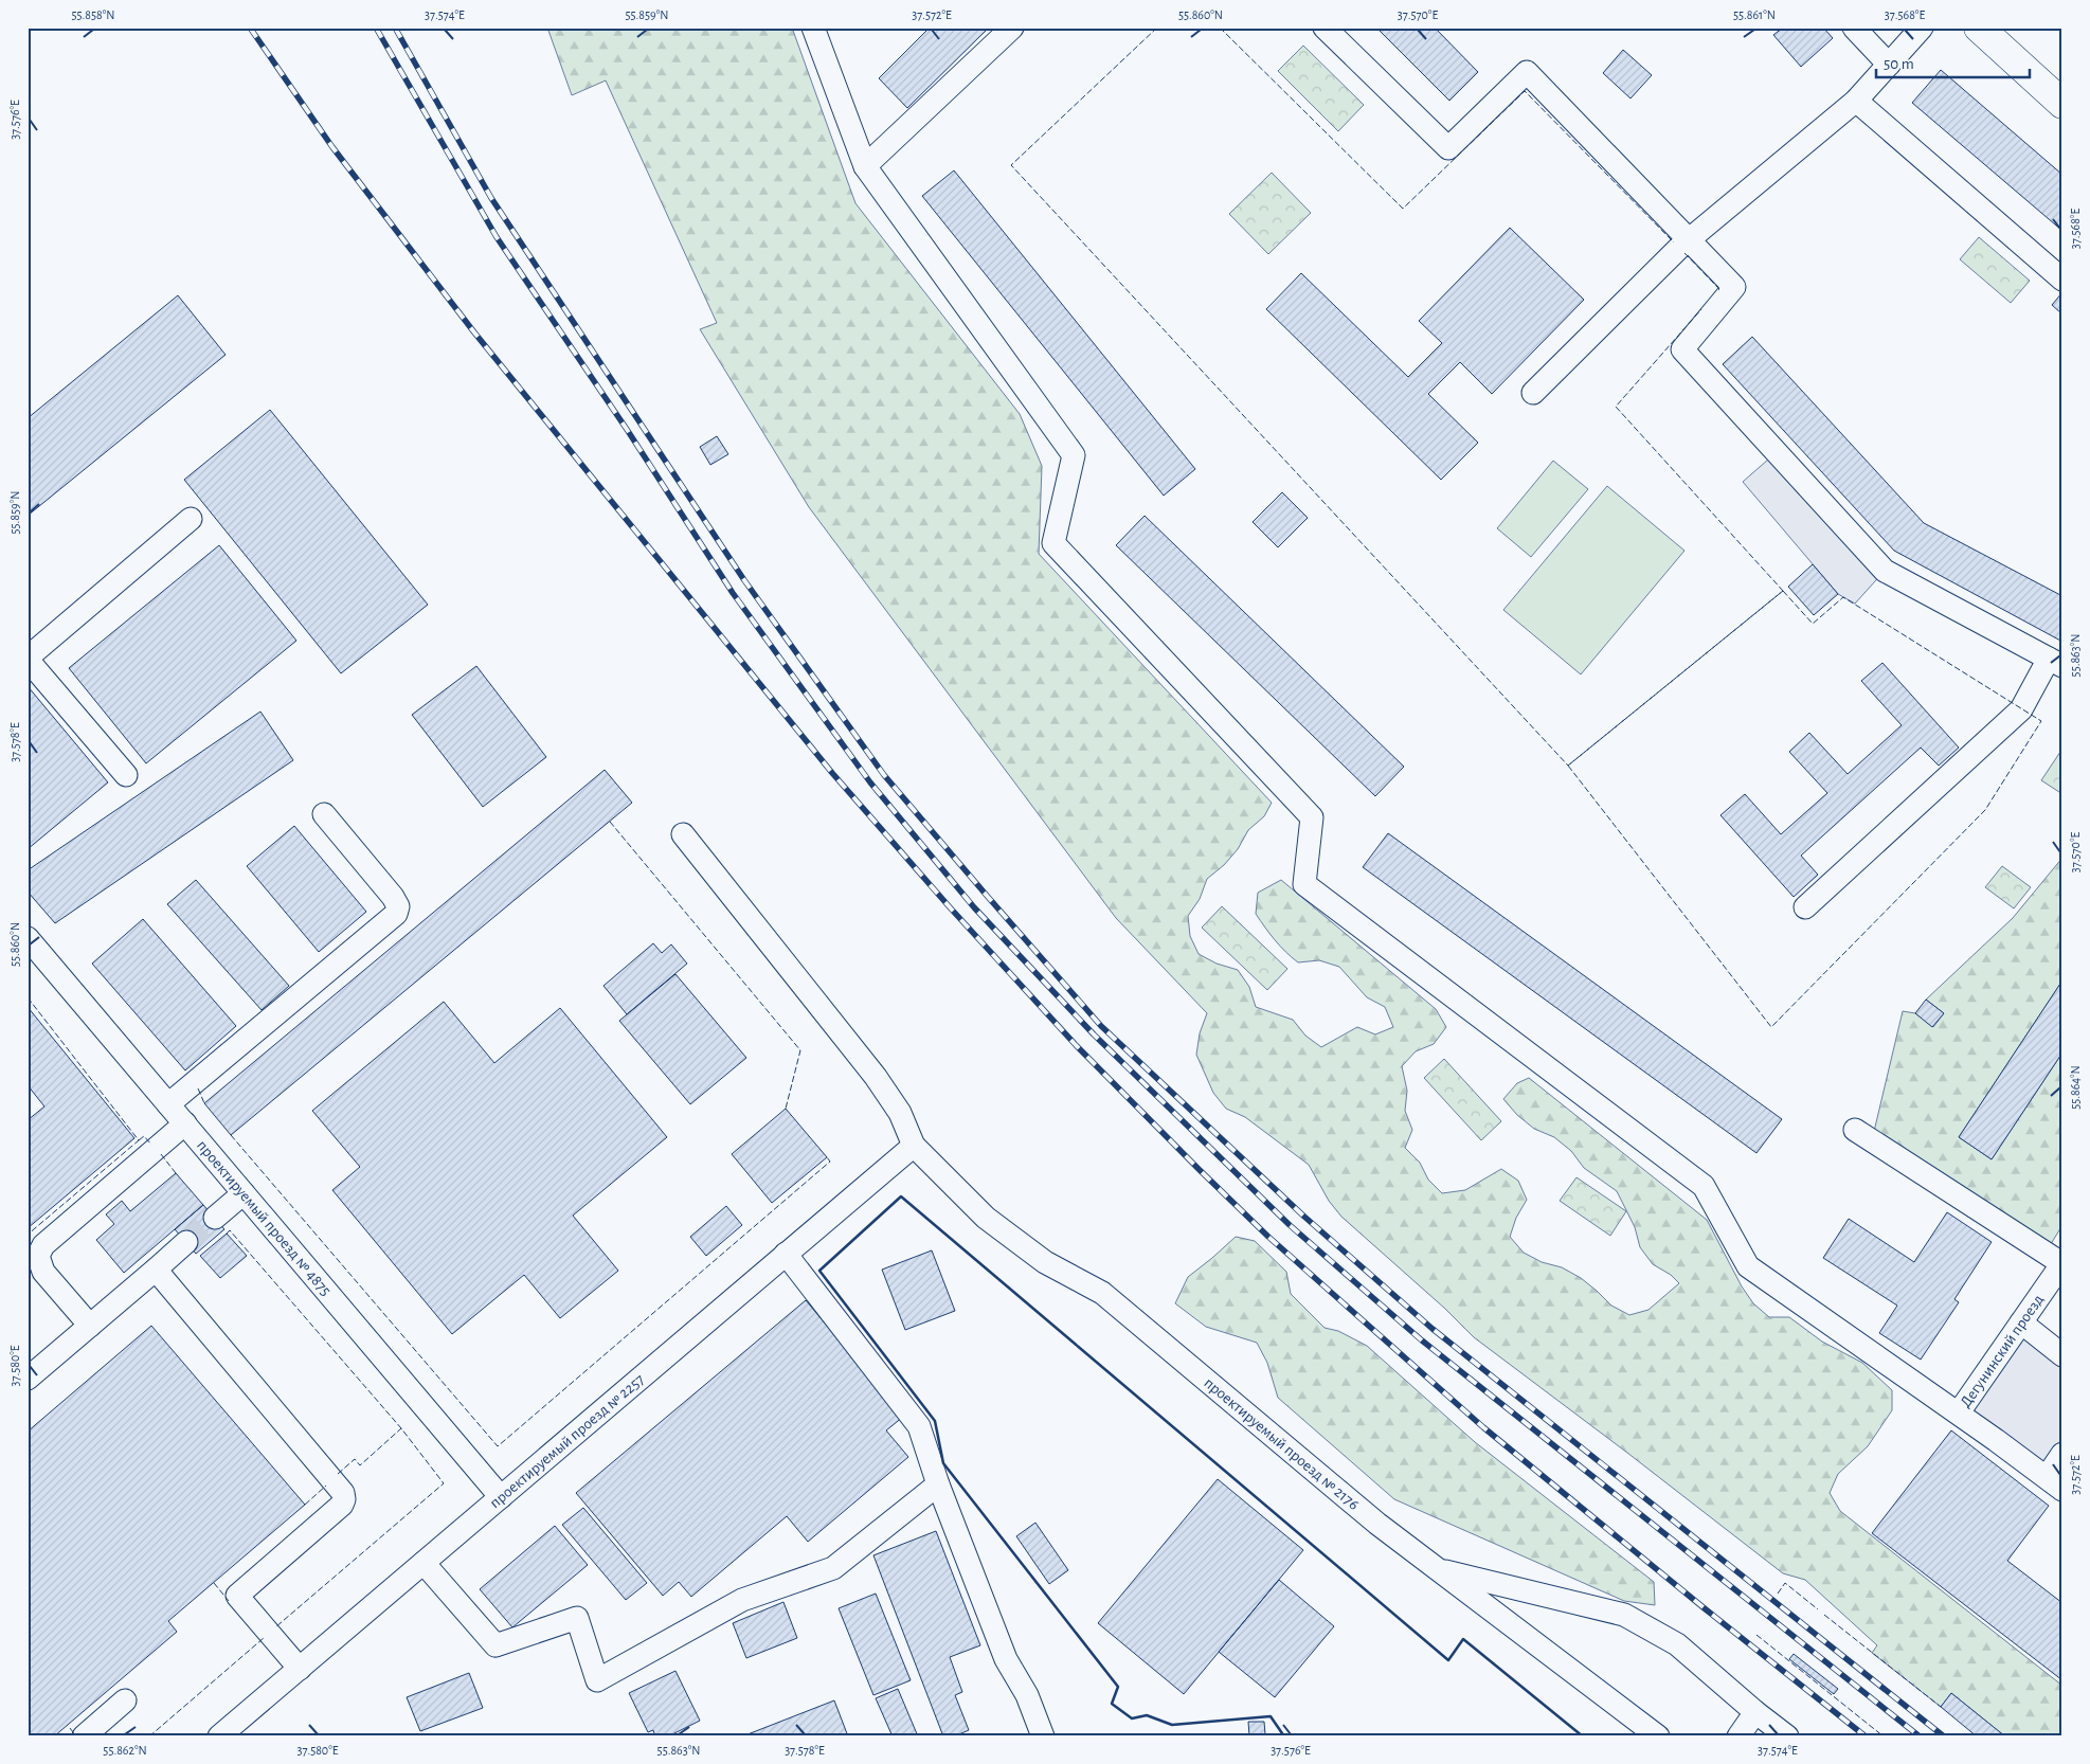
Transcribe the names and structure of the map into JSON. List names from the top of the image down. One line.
{"streets":{"street":["проектируемый проезд № 4875","Дегунинский проезд","проектируемый проезд № 2257","проектируемый проезд № 2176"]},"crossings":[["проектируемый проезд № 4875","проектируемый проезд № 2257"],["проектируемый проезд № 2257","проектируемый проезд № 2176"]],"scale_bar":"50 m","coordinates":["55.858°N","37.574°E","55.859°N","37.572°E","55.860°N","37.570°E","55.861°N","37.568°E","37.576°E","55.863°N","37.578°E","55.864°N","37.580°E","55.862°N"]}
